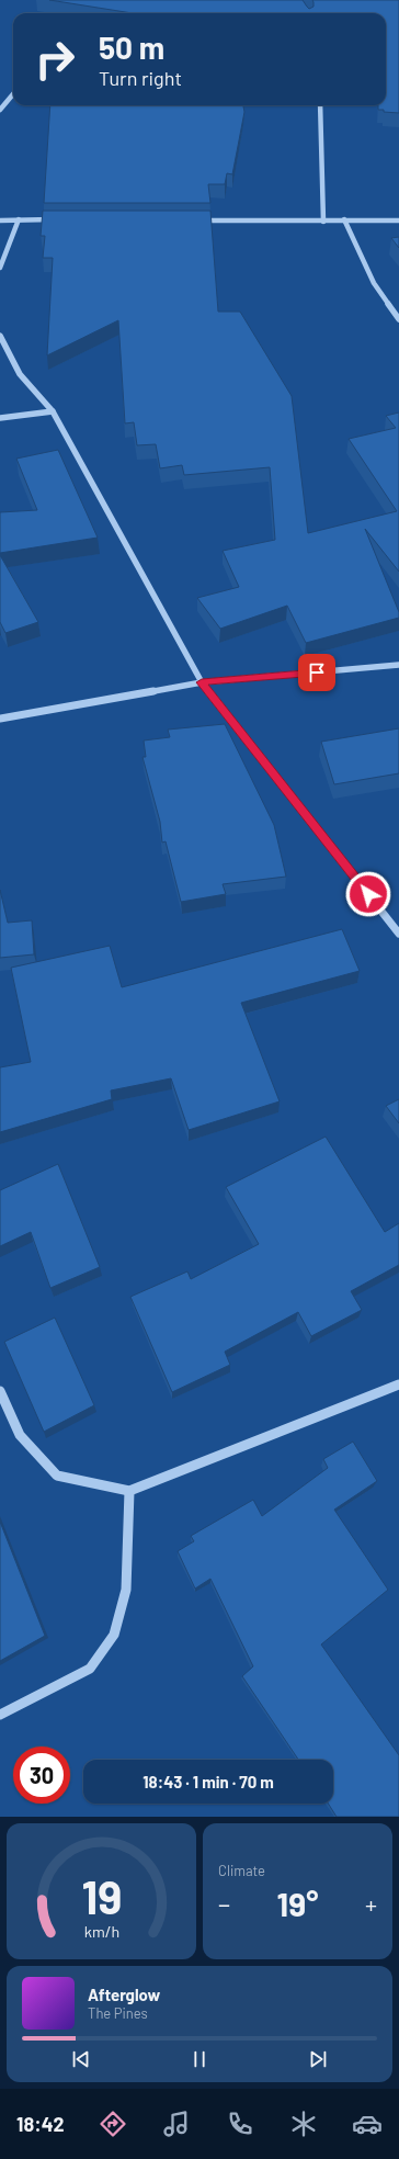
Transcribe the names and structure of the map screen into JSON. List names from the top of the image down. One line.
{"page":{"turn":["50 m","Turn right"],"limit":"30","trip":"18:43 · 1 min · 70 m","tile":"Climate","heat":["−","19°","+"],"song":["Afterglow","The Pines"],"tabs":"18:42","gauge":["19","km/h"]}}
